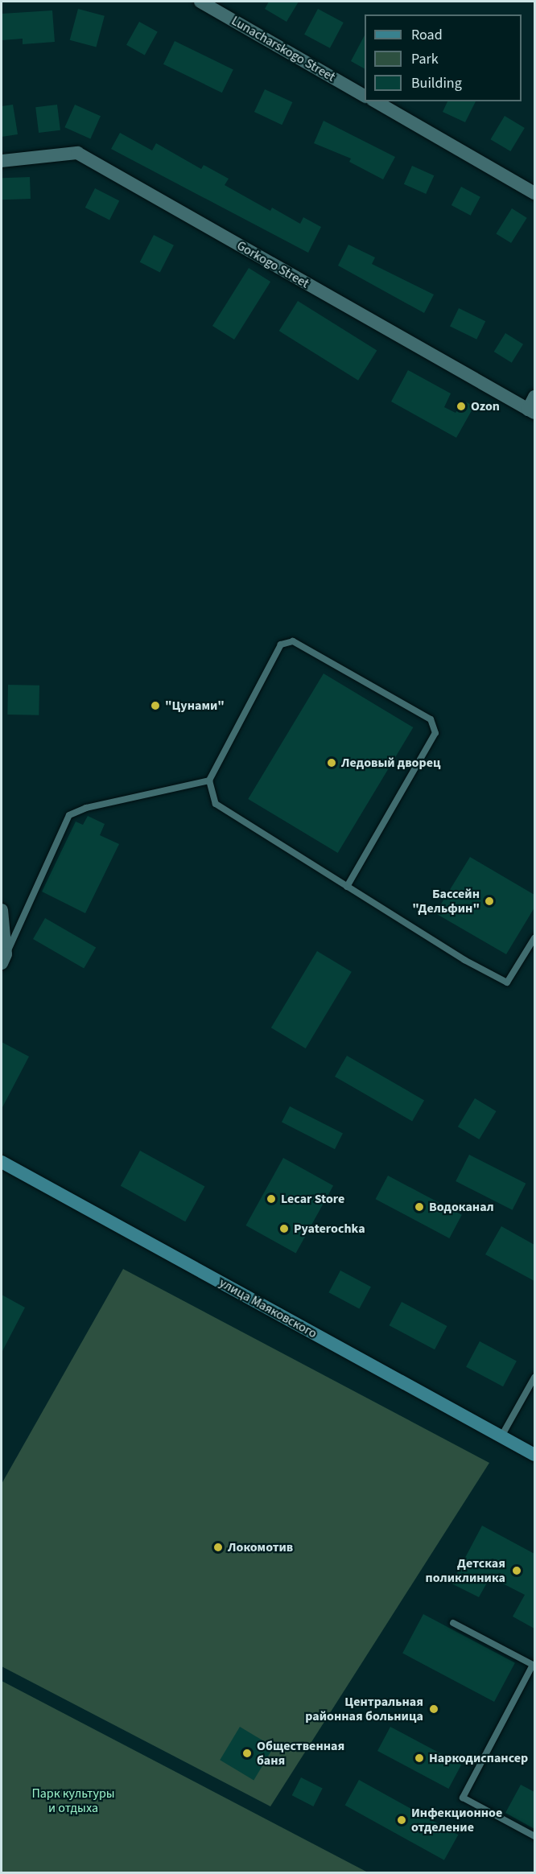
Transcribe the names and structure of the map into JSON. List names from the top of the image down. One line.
{"streets":{"main road":["улица Маяковского"],"street":["Lunacharskogo Street","Gorkogo Street"]},"parks":["Парк культуры и отдыха"],"places":["Ozon","\"Цунами\"","Ледовый дворец","Бассейн \"Дельфин\"","Lecar Store","Водоканал","Pyaterochka","Локомотив","Детская поликлиника","Центральная районная больница","Общественная баня","Наркодиспансер","Инфекционное отделение"],"legend":["Road","Park","Building"]}
